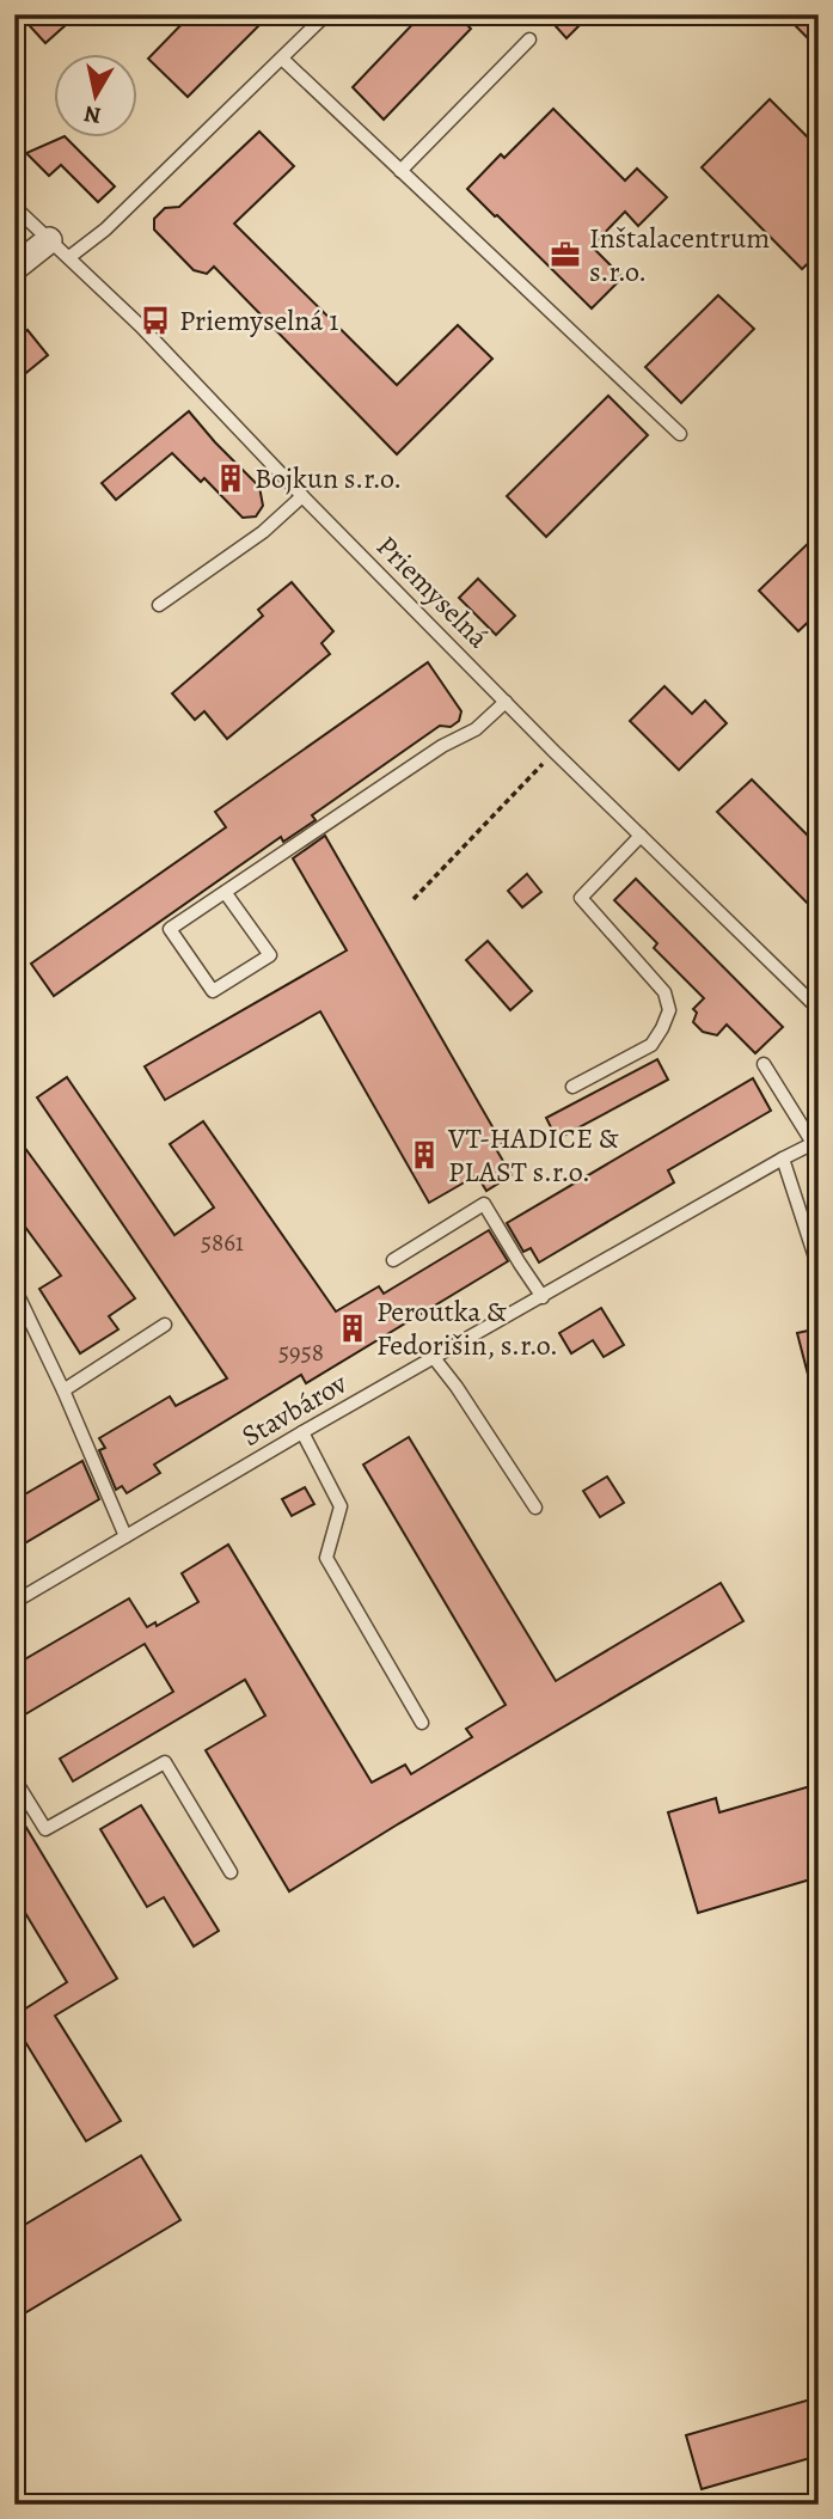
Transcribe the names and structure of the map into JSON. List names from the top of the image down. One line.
{"streets":{"lane":["Priemyselná","Stavbárov"]},"places":{"office":["Inštalacentrum s.r.o."],"bus stop":["Priemyselná 1"],"building":["Bojkun s.r.o.","VT-HADICE & PLAST s.r.o.","Peroutka & Fedorišin, s.r.o."]},"house_numbers":["5861","5958"],"north":"bottom"}
